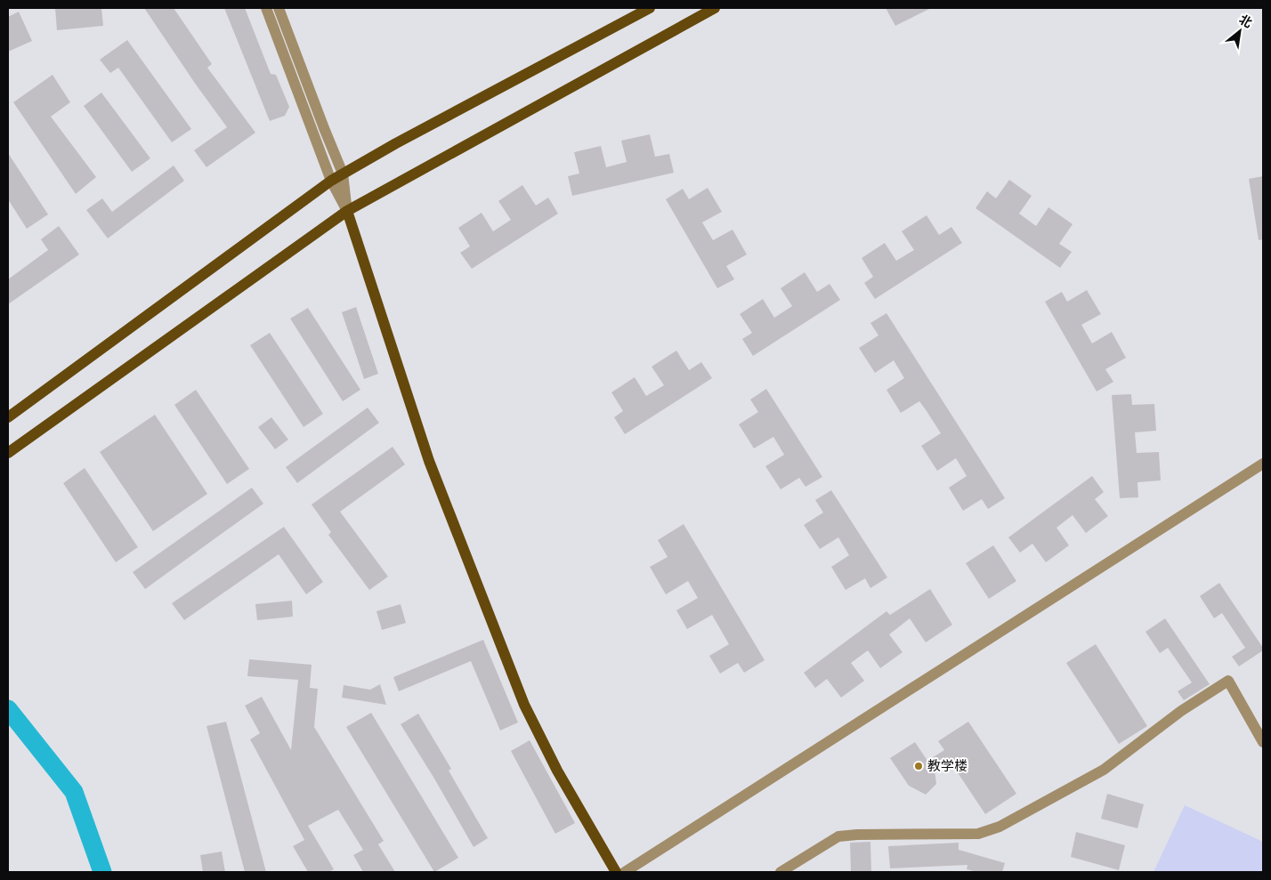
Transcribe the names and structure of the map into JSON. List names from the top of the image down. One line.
{"places":["教学楼"],"north":"top right"}
